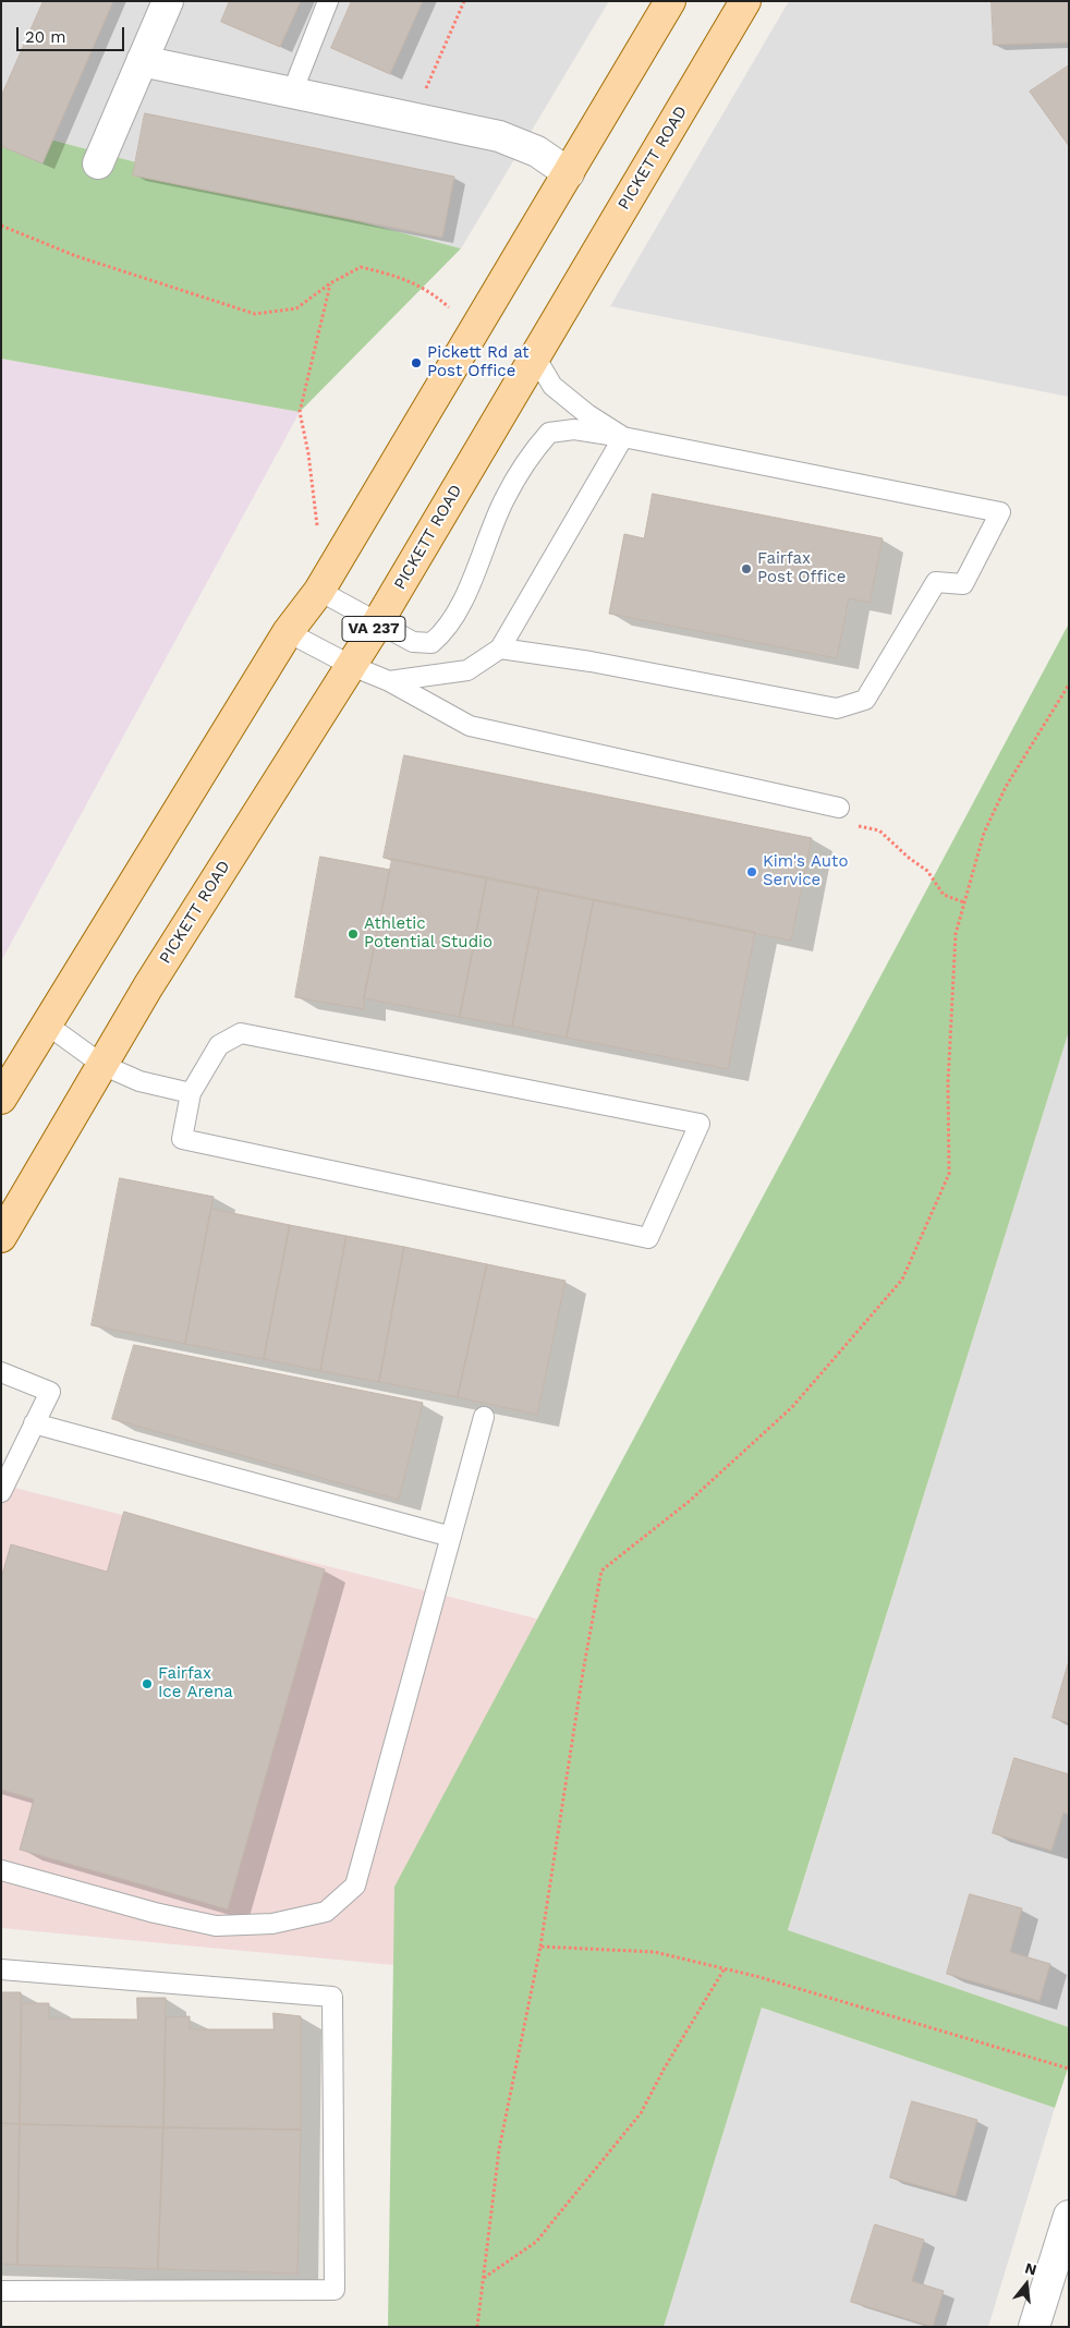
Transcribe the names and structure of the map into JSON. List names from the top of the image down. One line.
{"streets":{"main road":["PICKETT ROAD","VA 237"]},"places":["Pickett Rd at Post Office","Fairfax Post Office","Kim's Auto Service","Athletic Potential Studio","Fairfax Ice Arena"],"scale_bar":"20 m","north":"top"}
